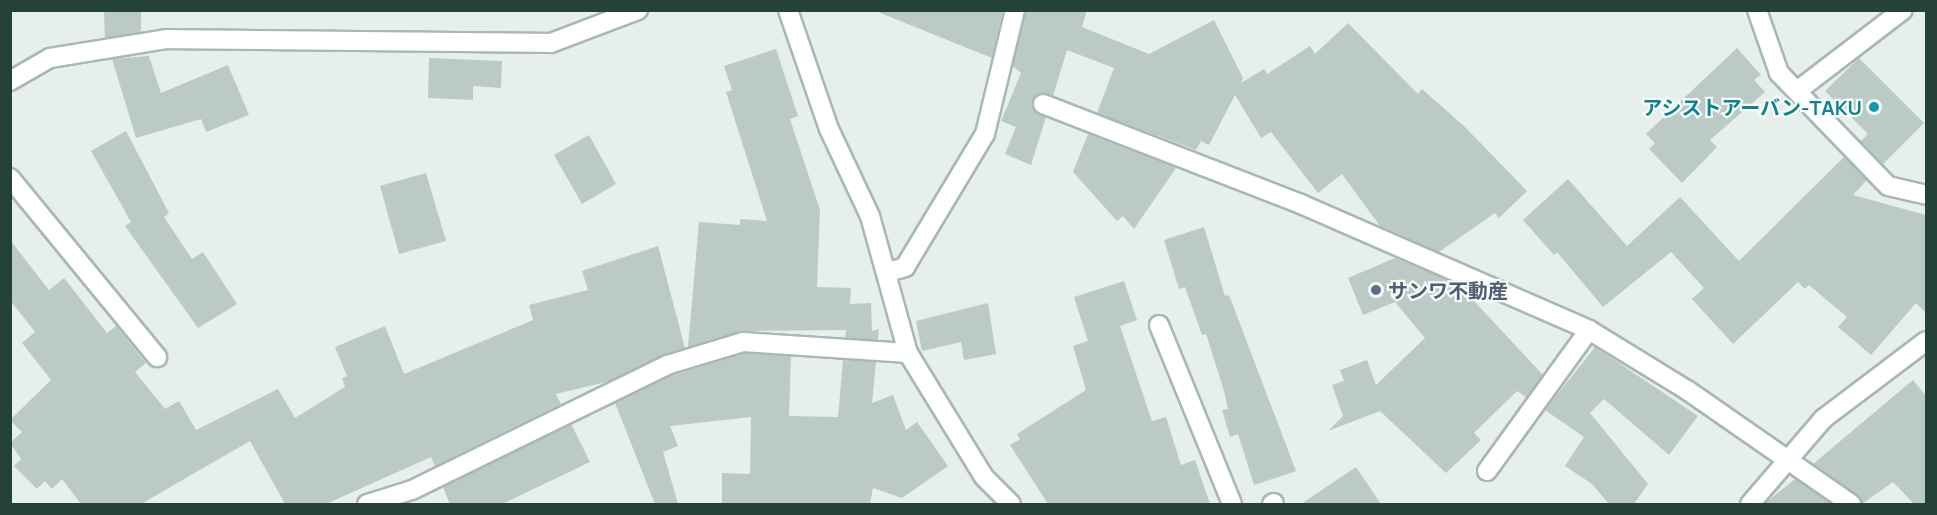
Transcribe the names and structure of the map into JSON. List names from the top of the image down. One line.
{"places":["アシストアーバン-TAKU","サンワ不動産"]}
